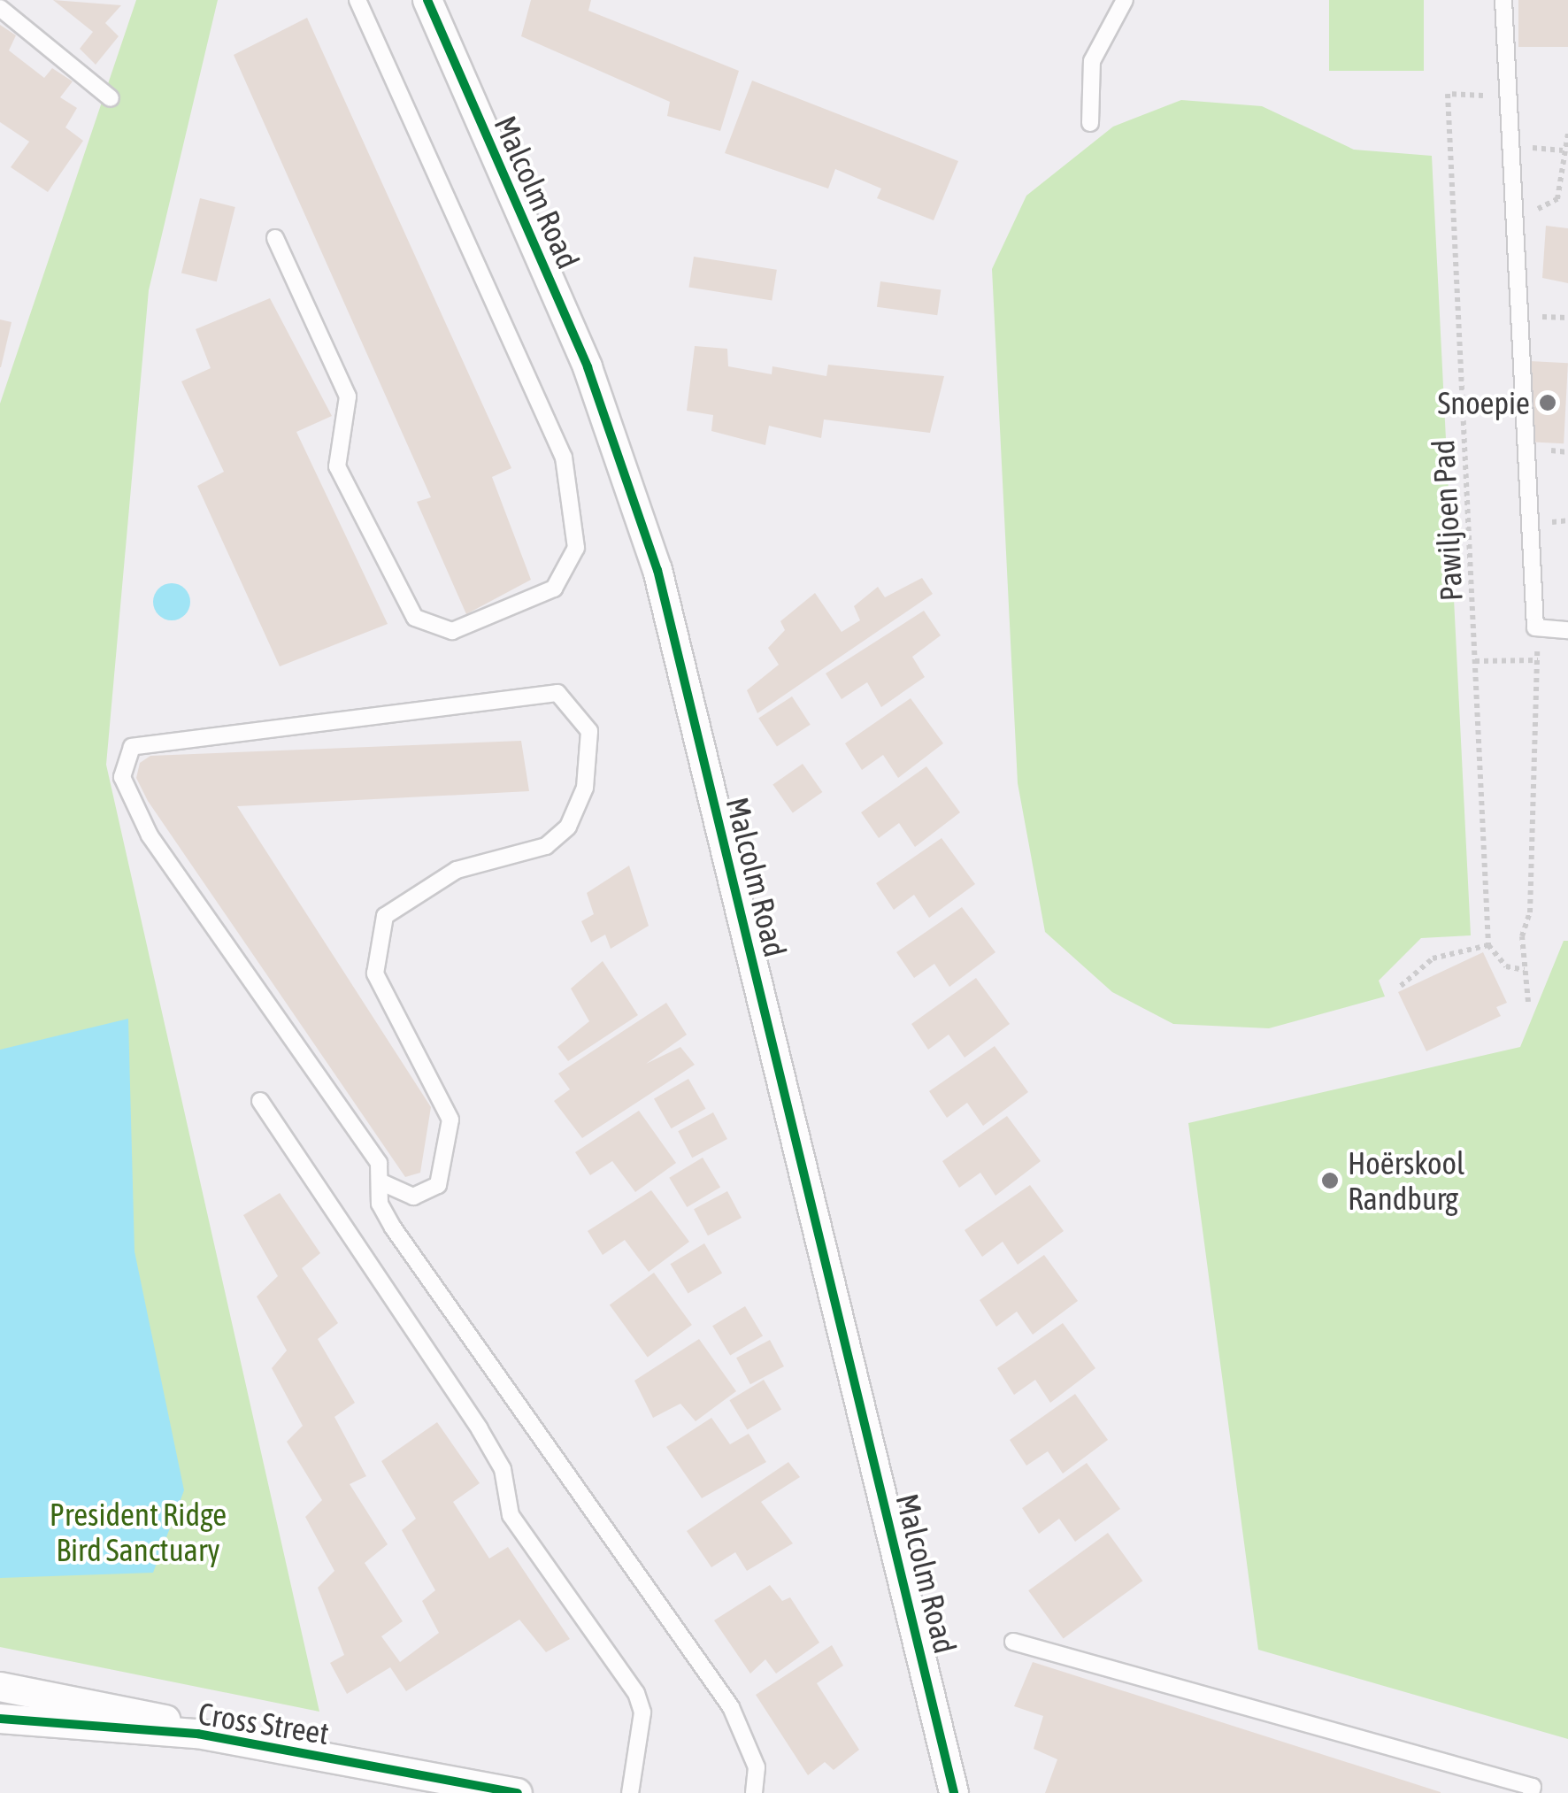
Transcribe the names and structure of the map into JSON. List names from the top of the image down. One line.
{"streets":{"street":["Malcolm Road","Cross Street"],"path":["Pawiljoen Pad"]},"parks":["President Ridge Bird Sanctuary"],"places":["Snoepie","Hoërskool Randburg"]}
